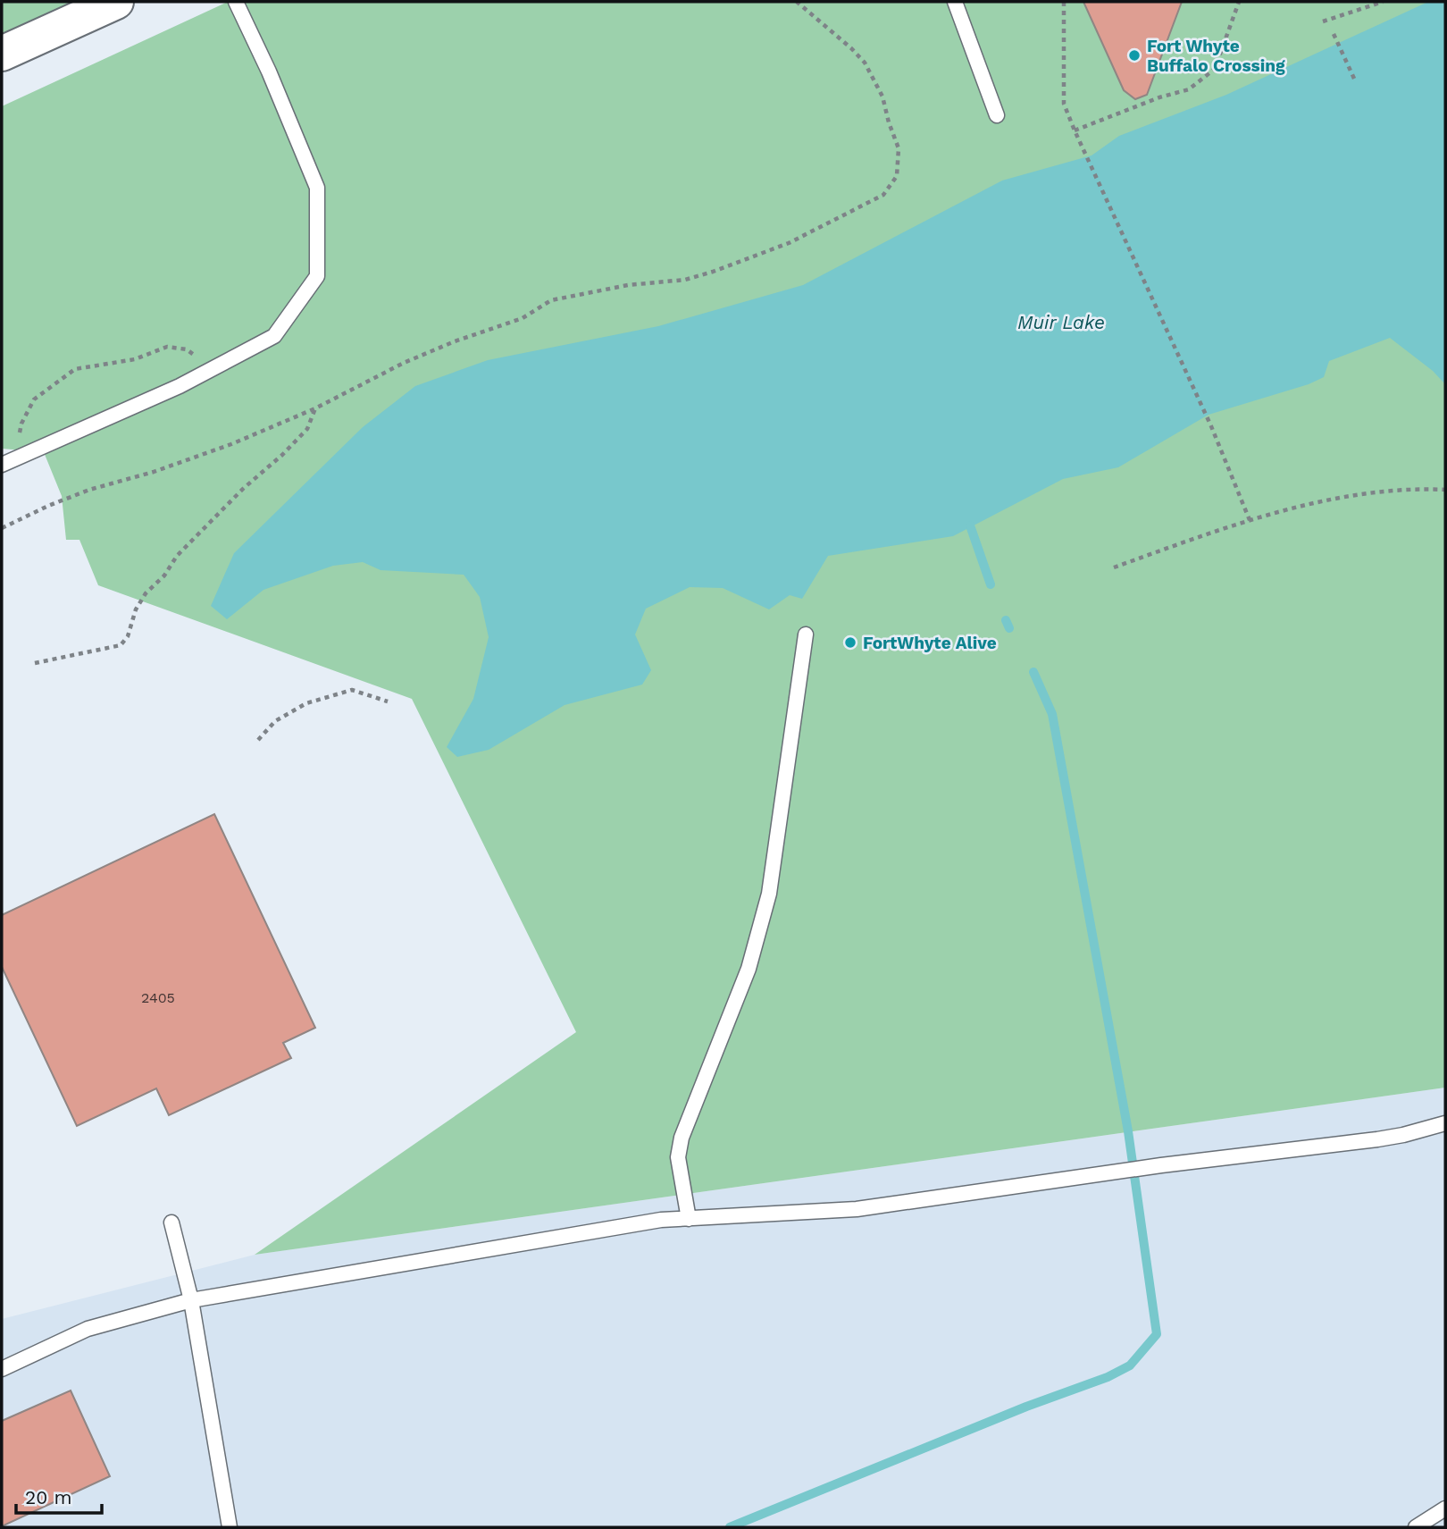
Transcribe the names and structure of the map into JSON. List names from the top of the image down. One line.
{"water":["Muir Lake"],"places":["Fort Whyte Buffalo Crossing","FortWhyte Alive"],"house_numbers":["2405"],"scale_bar":"20 m"}
